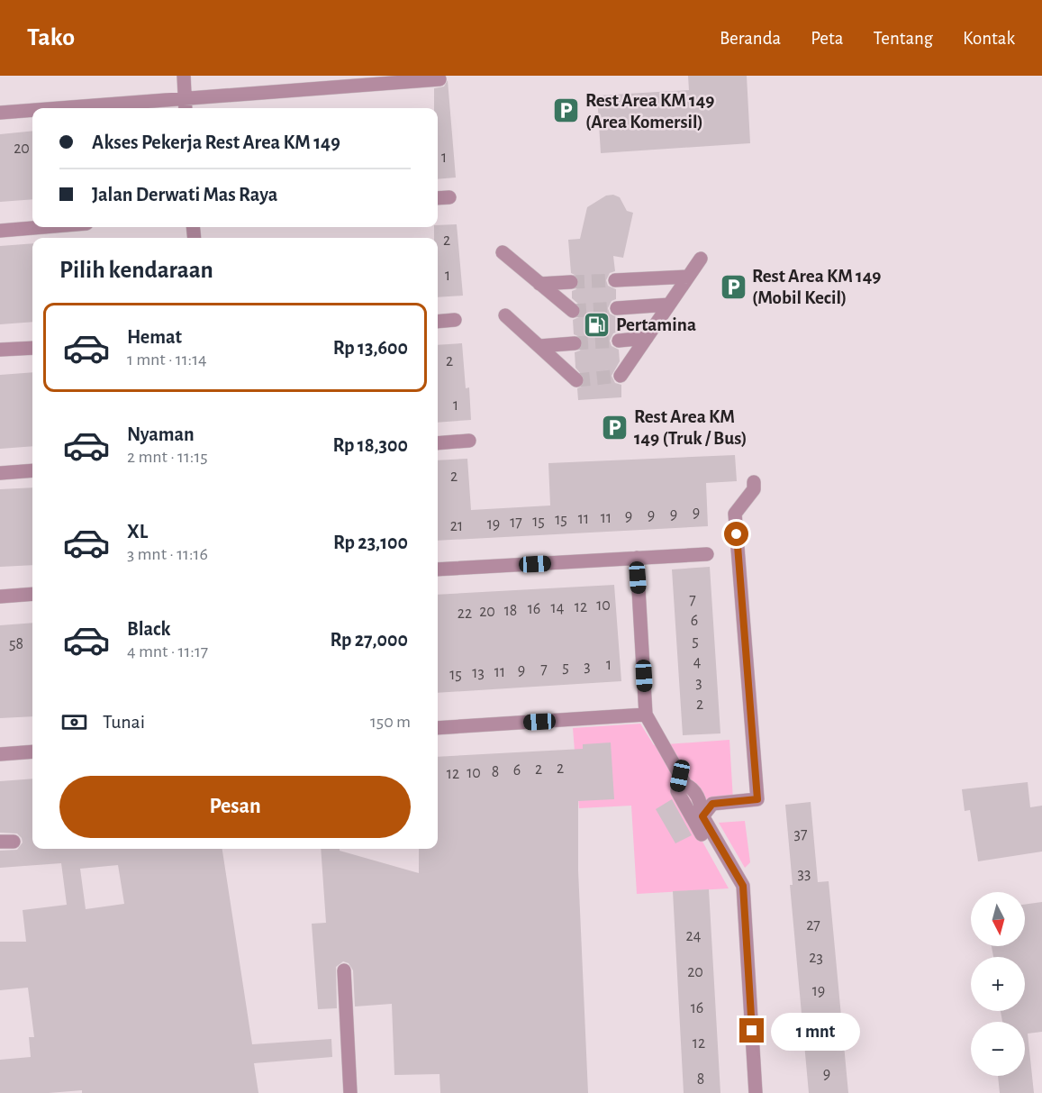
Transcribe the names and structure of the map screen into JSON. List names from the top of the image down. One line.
{"places":{"parking":["Rest Area KM 149 (Area Komersil)","Rest Area KM 149 (Mobil Kecil)","Rest Area KM 149 (Truk / Bus)"],"fuel station":["Pertamina"]},"house_numbers":["20","1","2","1","2","1","2","9","9","9","9","11","11","15","15","17","19","21","7","10","12","14","16","18","20","22","6","5","58","4","1","3","5","7","9","11","13","15","3","2","2","2","6","8","10","12","37","33","27","24","23","20","19","16","12","9","8"],"north":"bottom","page":{"header":"Tako","nav":["Beranda","Peta","Tentang","Kontak"],"banner":["Akses Pekerja Rest Area KM 149","Jalan Derwati Mas Raya"],"heading":"Pilih kendaraan","list":[{"name":"Hemat","note":"1 mnt · 11:14","value":"Rp 13,600"},{"name":"Nyaman","note":"2 mnt · 11:15","value":"Rp 18,300"},{"name":"XL","note":"3 mnt · 11:16","value":"Rp 23,100"},{"name":"Black","note":"4 mnt · 11:17","value":"Rp 27,000"}],"pay":["Tunai","150 m"],"buttons":"Pesan","map_buttons":["+","−"],"bubble":"1 mnt"}}
